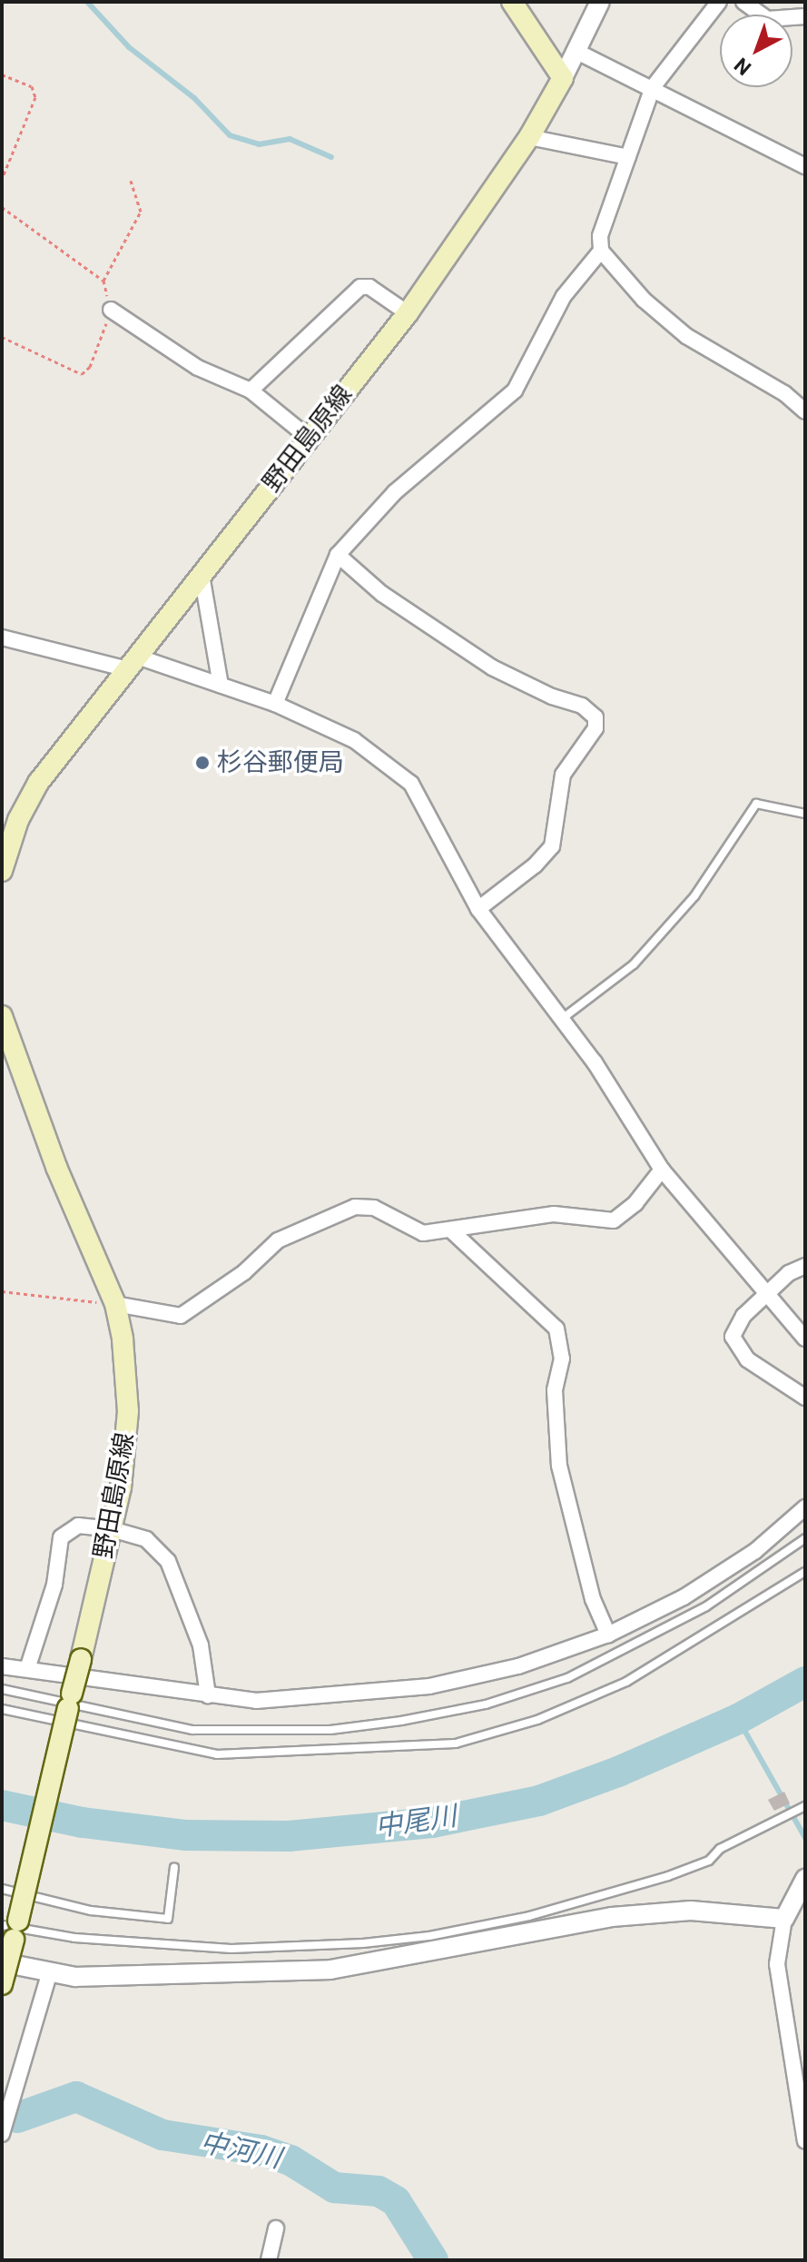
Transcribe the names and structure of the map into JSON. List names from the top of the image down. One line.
{"streets":{"main road":["野田島原線"]},"water":["中尾川","中河川"],"places":["杉谷郵便局"],"north":"bottom left"}
